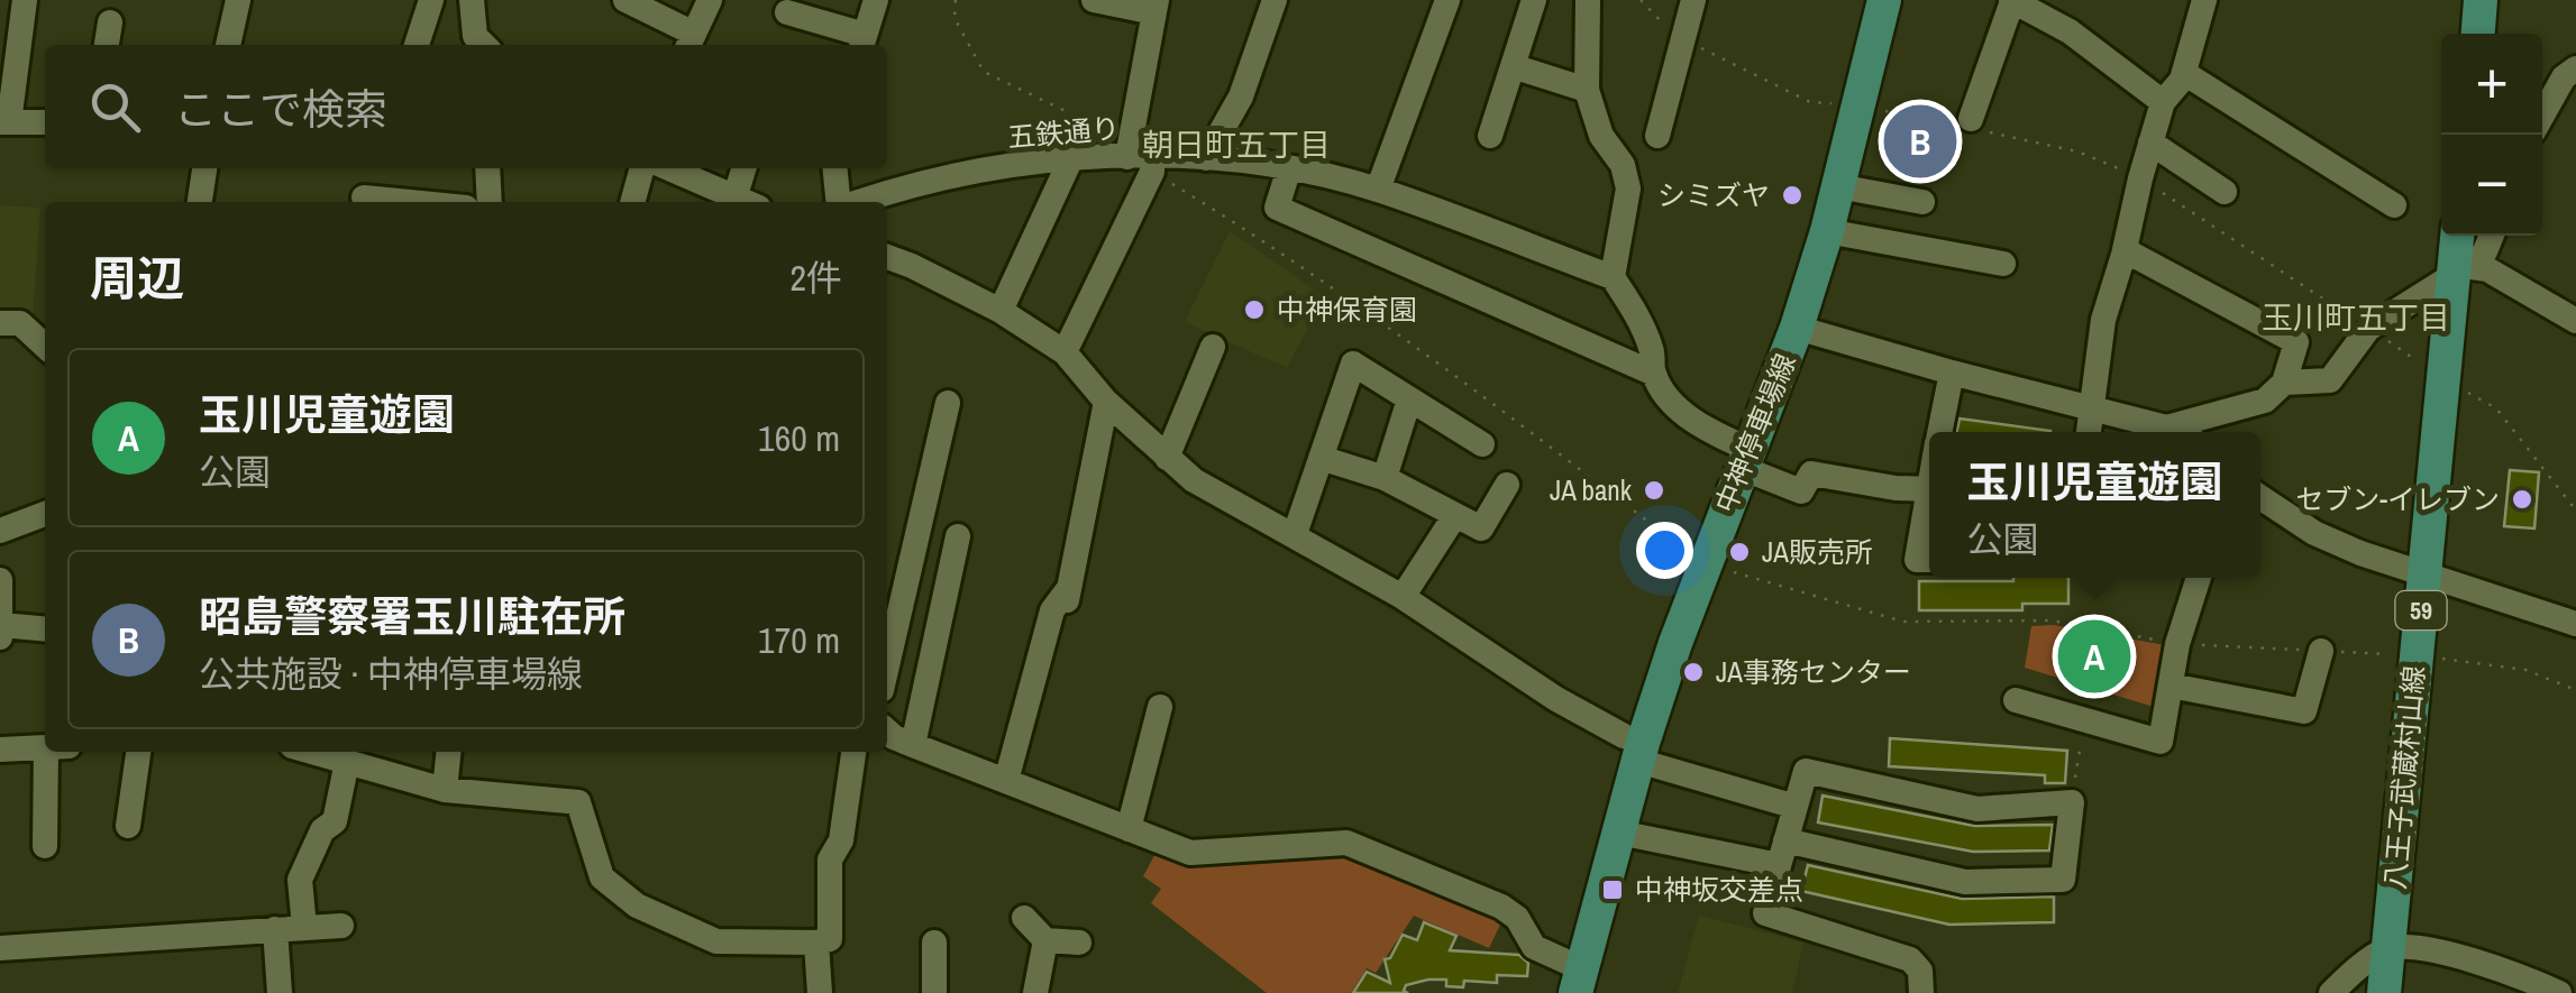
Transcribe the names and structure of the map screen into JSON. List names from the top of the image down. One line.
{"streets":{"main road":["中神停車場線","59","八王子武蔵村山線"],"street":["五鉄通り"]},"districts":["朝日町五丁目","玉川町五丁目"],"places":{"other":["シミズヤ","中神保育園","JA bank","セブン-イレブン","JA販売所","JA事務センター"],"transit":["中神坂交差点"]},"page":{"map_buttons":["+","−"],"search":"ここで検索","pins":["B","A"],"heading":["周辺","2件"],"list":[{"mark":"A","name":"玉川児童遊園","note":"公園","value":"160 m"},{"mark":"B","name":"昭島警察署玉川駐在所","note":"公共施設 · 中神停車場線","value":"170 m"}],"popup":["玉川児童遊園","公園"]}}
